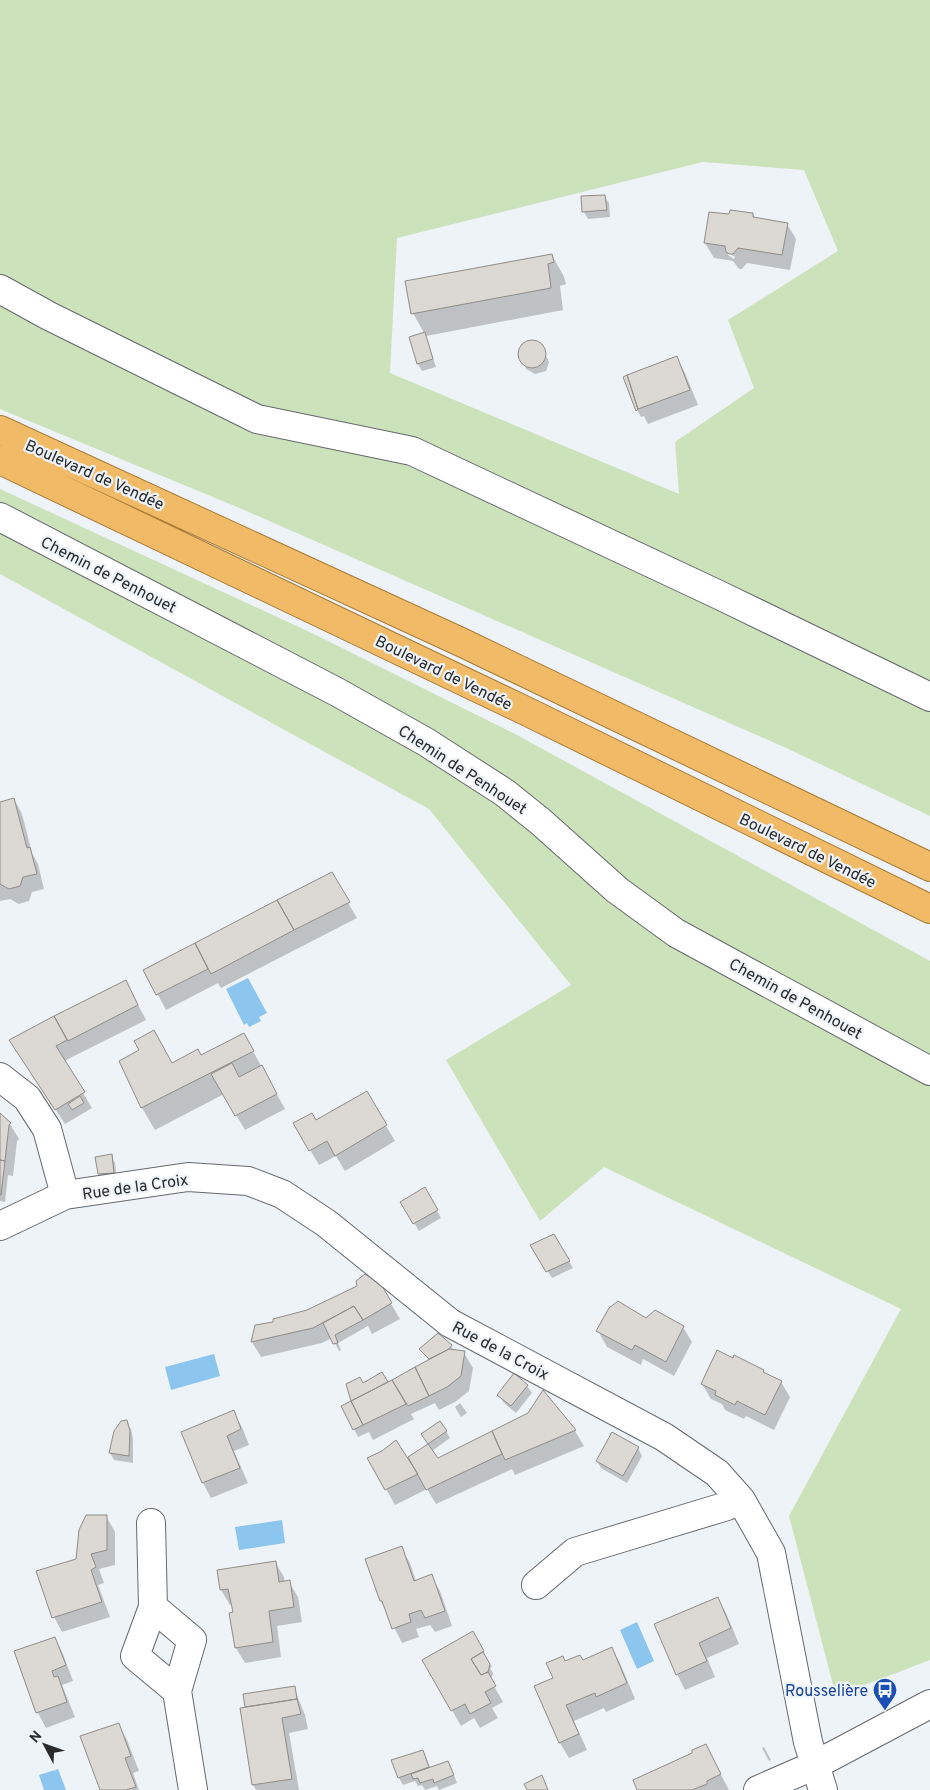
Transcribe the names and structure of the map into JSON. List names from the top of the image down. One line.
{"streets":{"highway":["Boulevard de Vendée"],"street":["Chemin de Penhouet","Rue de la Croix"]},"places":{"bus stop":["Rousselière"]},"north":"top left"}
